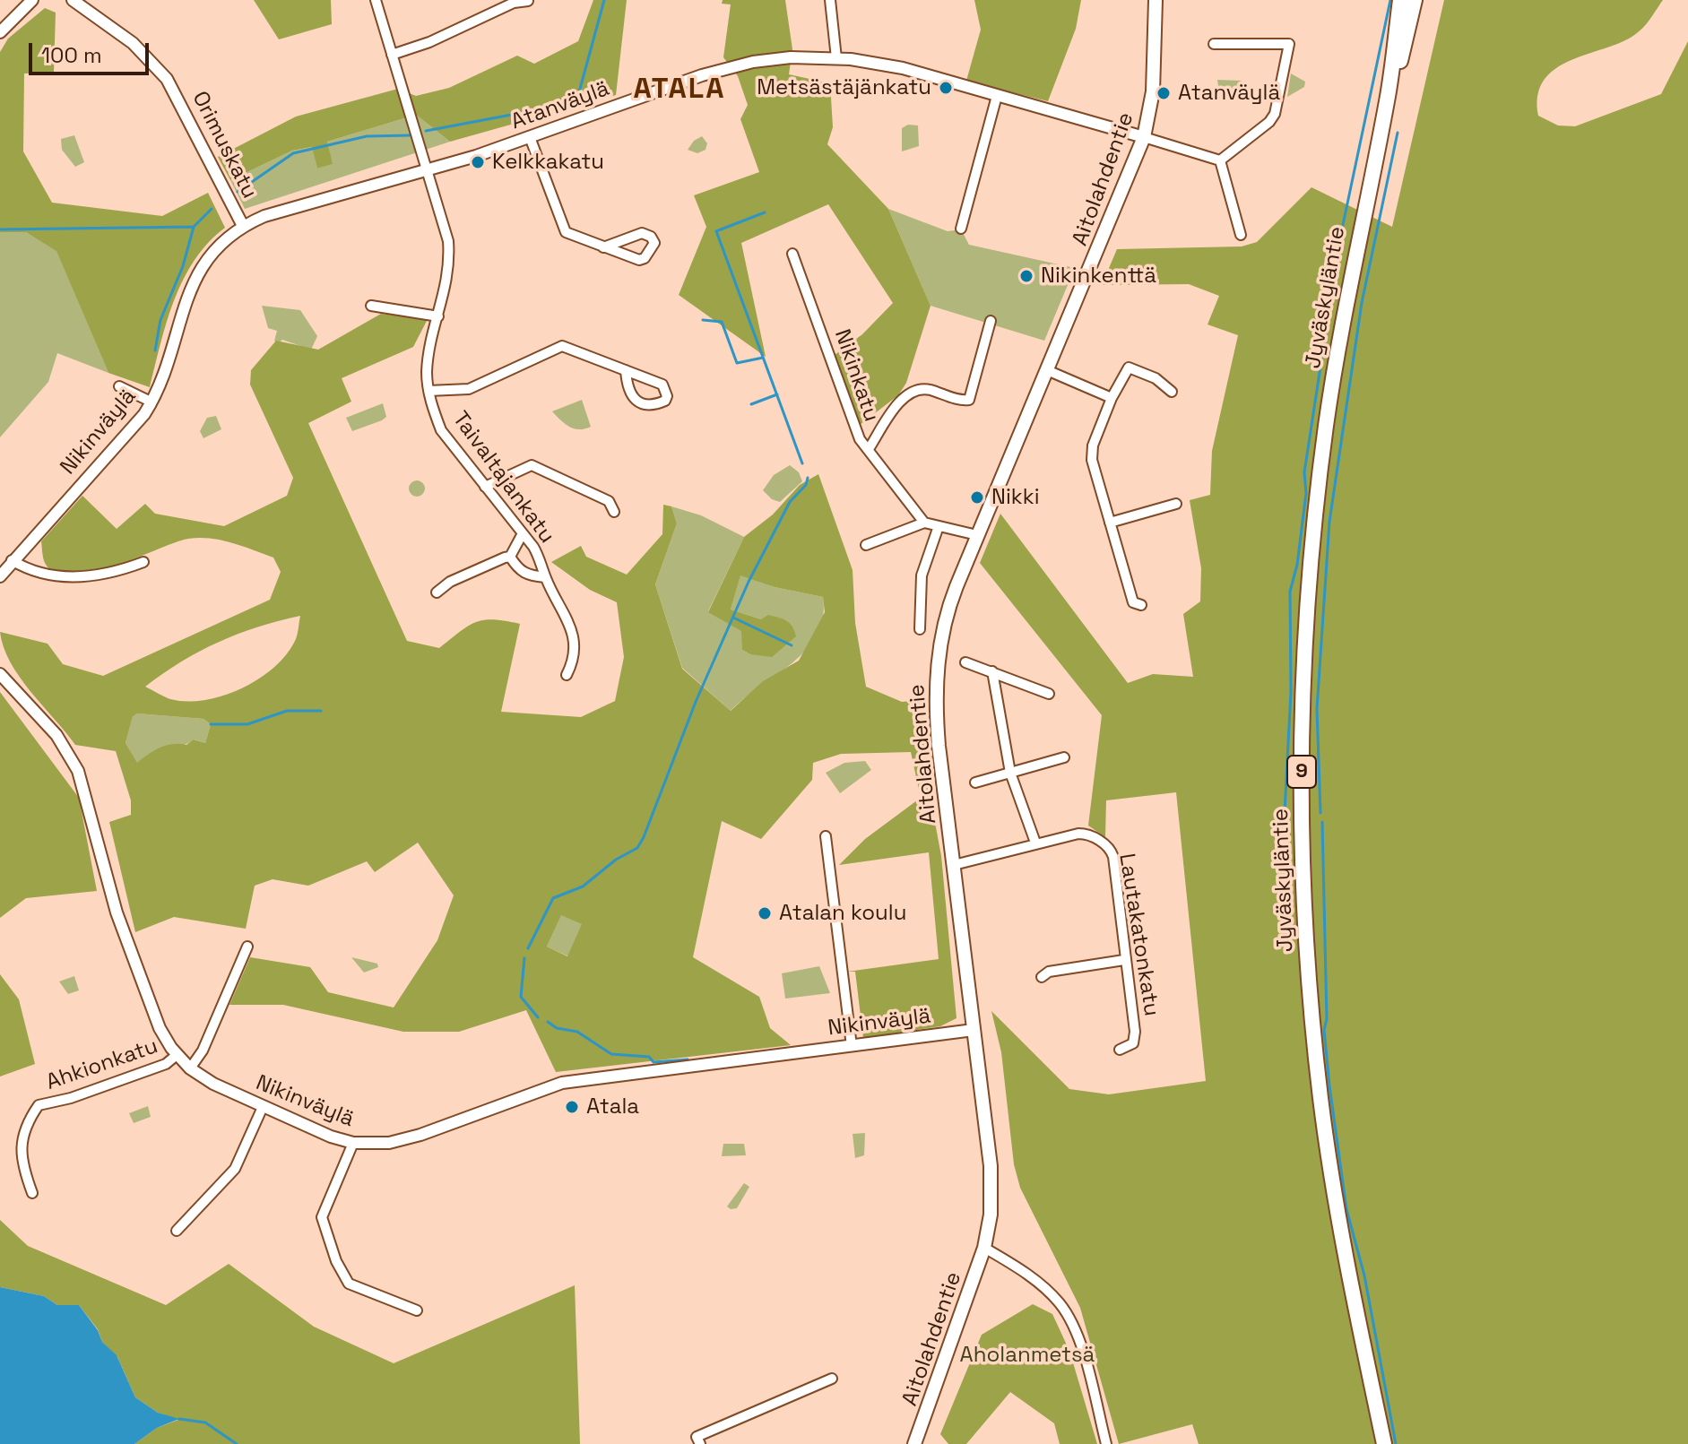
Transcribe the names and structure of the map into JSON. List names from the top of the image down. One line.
{"streets":{"highway":["Jyväskyläntie","9"],"main road":["Aitolahdentie"],"street":["Atanväylä","Orimuskatu","Nikinkatu","Nikinväylä","Taivaltajankatu","Lautakatonkatu","Ahkionkatu"]},"crossings":[["Atanväylä","Orimuskatu"],["Atanväylä","Aitolahdentie"],["Atanväylä","Nikinväylä"],["Atanväylä","Taivaltajankatu"],["Orimuskatu","Nikinväylä"],["Aitolahdentie","Nikinväylä"],["Aitolahdentie","Lautakatonkatu"],["Jyväskyläntie","9"],["Nikinväylä","Ahkionkatu"]],"districts":["ATALA"],"parks":["Aholanmetsä"],"places":["Metsästäjänkatu","Atanväylä","Kelkkakatu","Nikinkenttä","Nikki","Atalan koulu","Atala"],"scale_bar":"100 m"}
